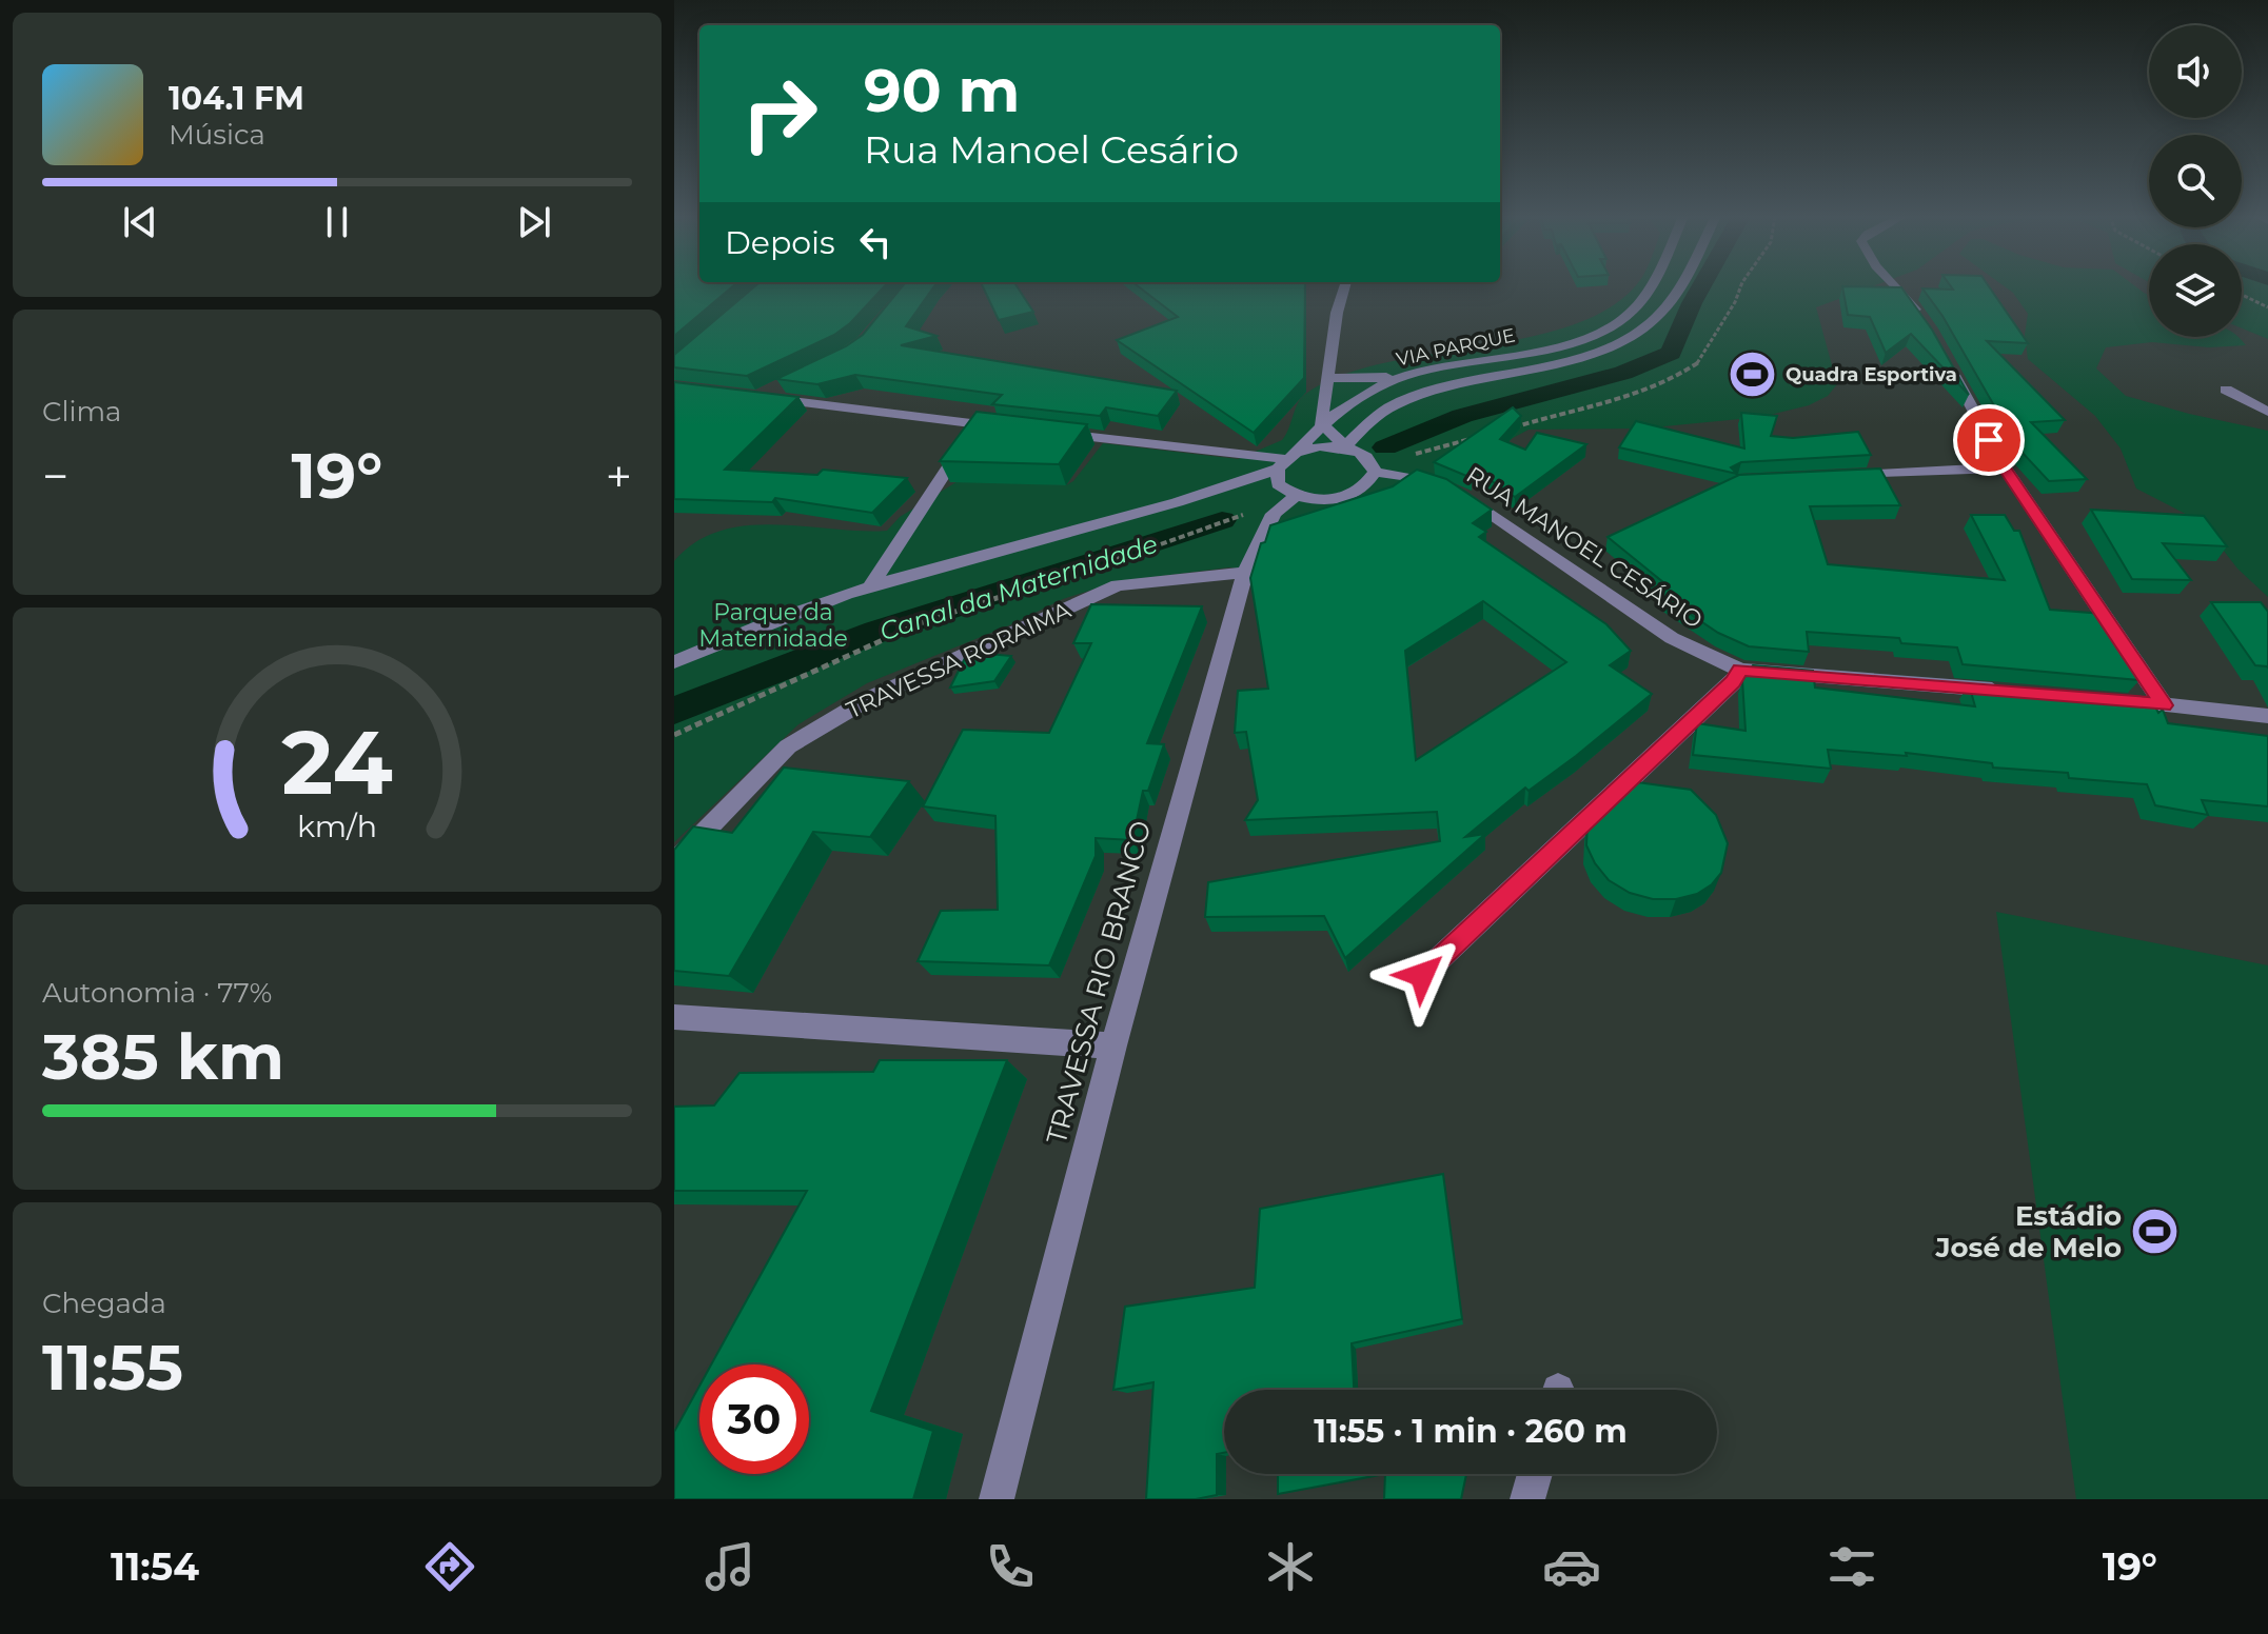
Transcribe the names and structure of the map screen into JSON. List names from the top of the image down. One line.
{"streets":{"street":["VIA PARQUE","RUA MANOEL CESÁRIO","TRAVESSA RORAIMA","TRAVESSA RIO BRANCO"]},"crossings":[["TRAVESSA RORAIMA","TRAVESSA RIO BRANCO"]],"water":["Canal da Maternidade"],"parks":["Parque da Maternidade"],"places":{"sports":["Quadra Esportiva","Estádio José de Melo"]},"page":{"turn":["90 m","Rua Manoel Cesário"],"song":["104.1 FM","Música"],"then":"Depois","tile":["Clima",["Autonomia · 77%","385 km"],["Chegada","11:55"]],"heat":["−","19°","+"],"limit":"30","trip":"11:55 · 1 min · 260 m","tabs":["11:54","19°"],"gauge":["24","km/h"]}}
